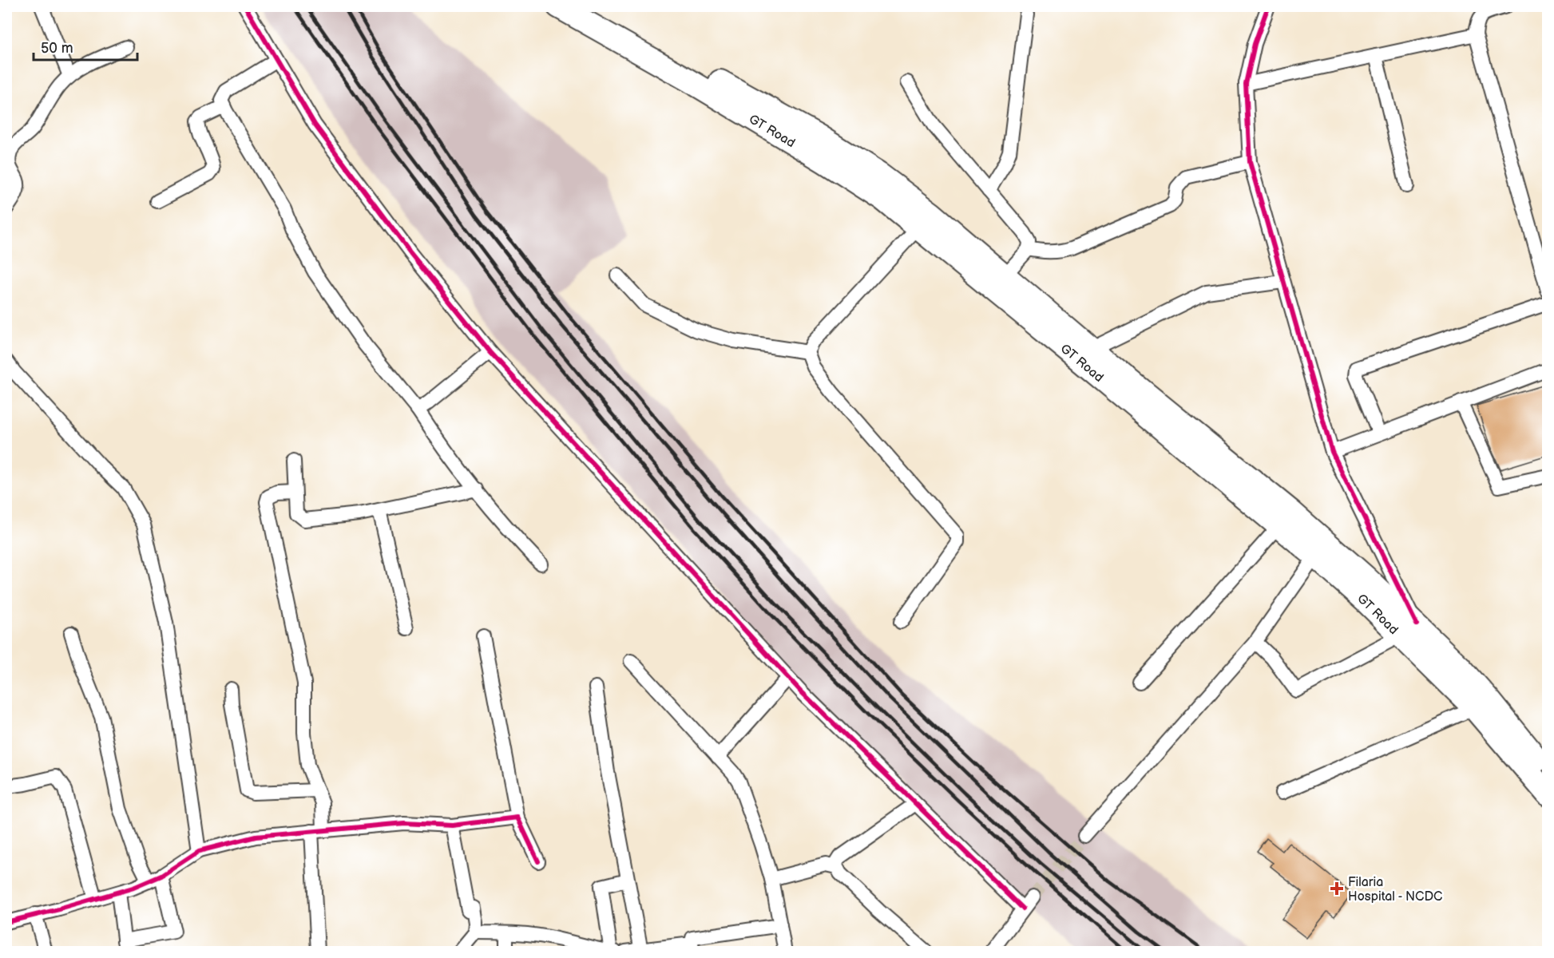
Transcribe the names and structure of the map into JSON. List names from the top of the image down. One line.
{"streets":{"highway":["GT Road"]},"places":{"health":["Filaria Hospital - NCDC"]},"scale_bar":"50 m"}
